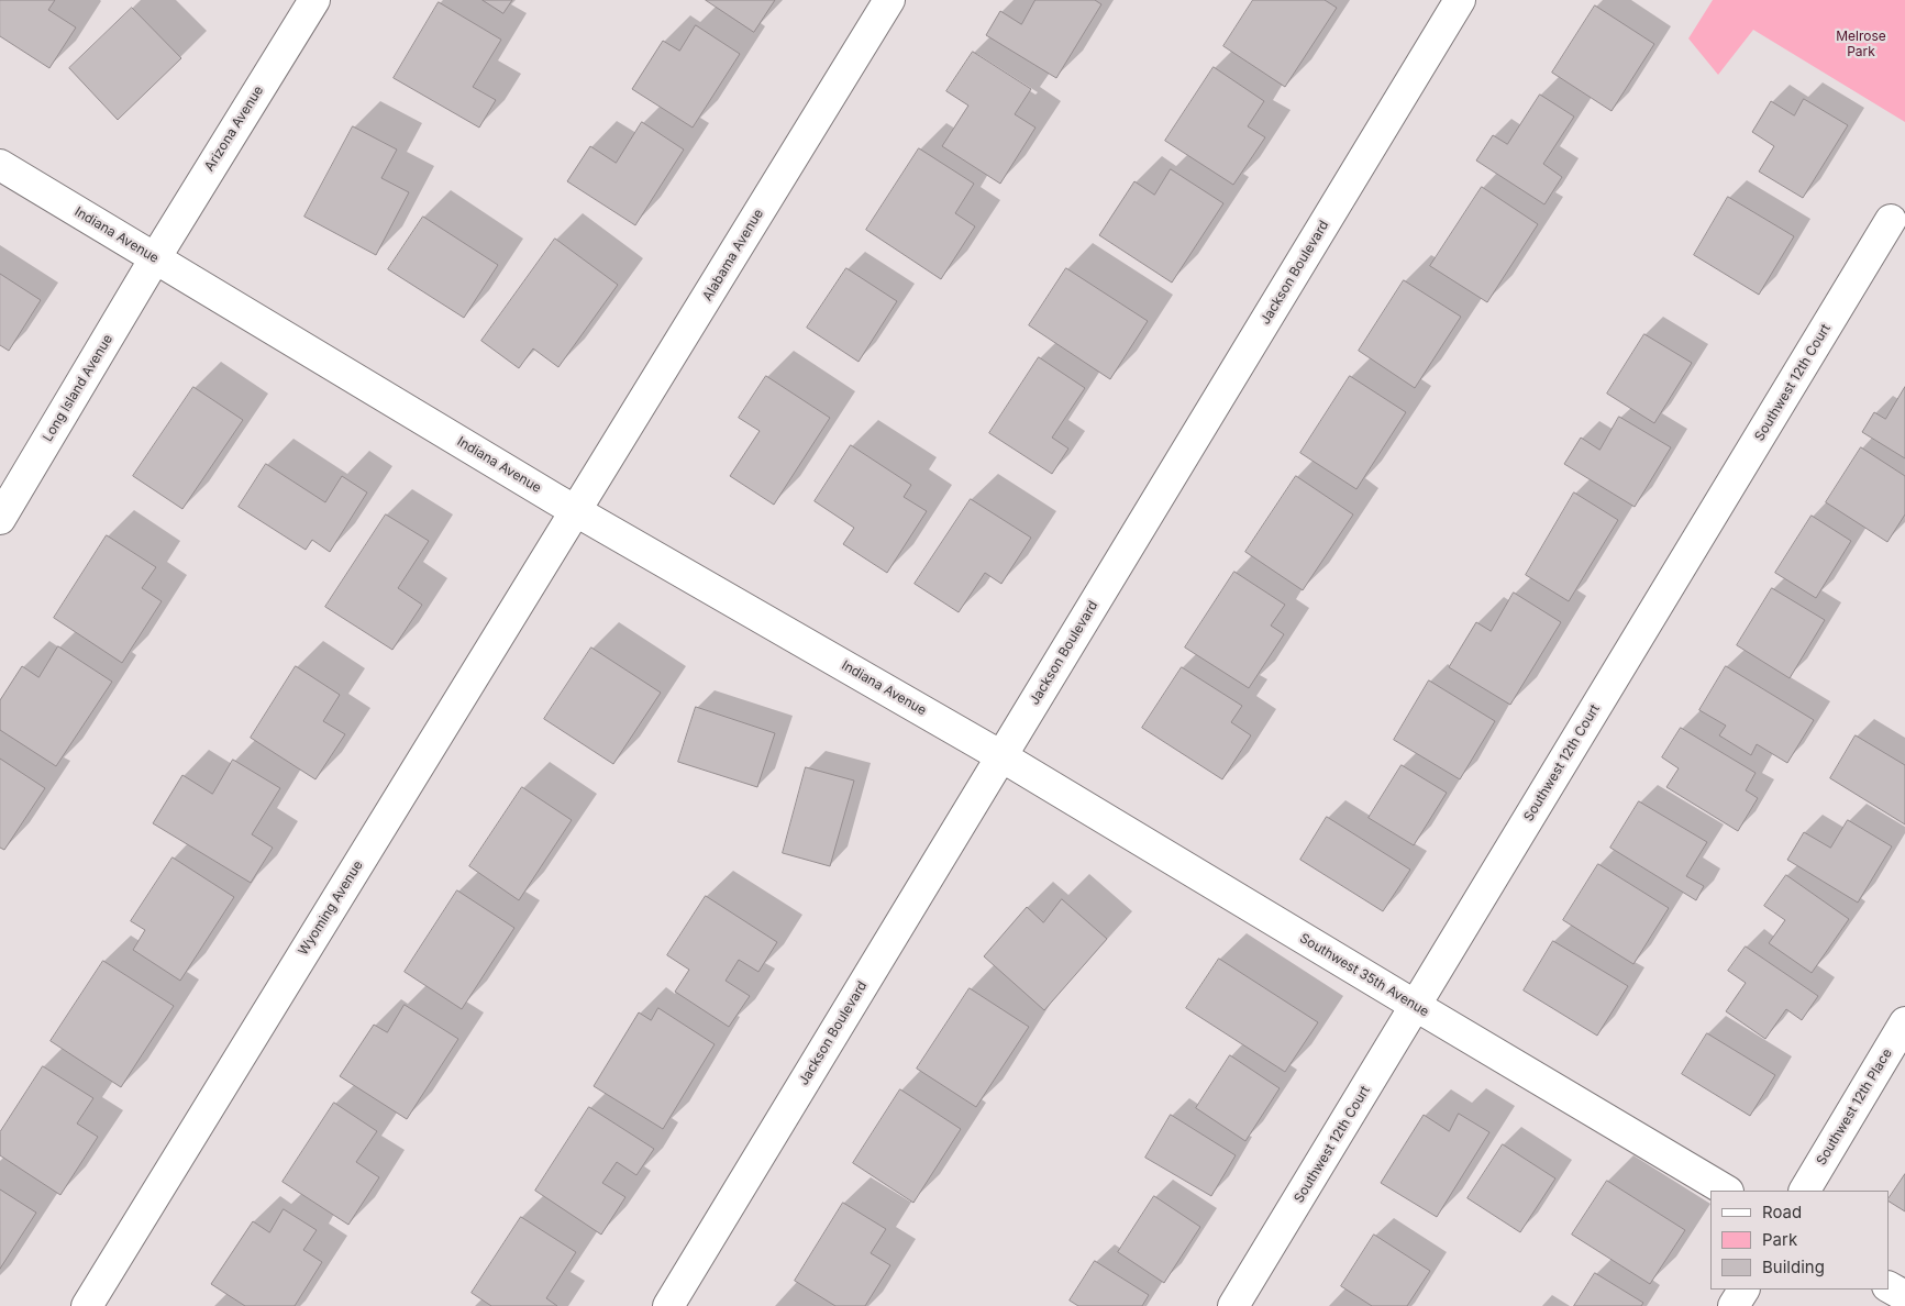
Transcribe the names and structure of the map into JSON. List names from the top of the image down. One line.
{"streets":{"street":["Arizona Avenue","Indiana Avenue","Alabama Avenue","Jackson Boulevard","Southwest 12th Court","Long Island Avenue","Wyoming Avenue","Southwest 35th Avenue","Southwest 12th Place"]},"crossings":[["Arizona Avenue","Indiana Avenue"],["Arizona Avenue","Long Island Avenue"],["Indiana Avenue","Alabama Avenue"],["Indiana Avenue","Jackson Boulevard"],["Indiana Avenue","Long Island Avenue"],["Indiana Avenue","Wyoming Avenue"],["Indiana Avenue","Southwest 35th Avenue"],["Alabama Avenue","Wyoming Avenue"],["Jackson Boulevard","Southwest 35th Avenue"],["Southwest 12th Court","Southwest 35th Avenue"]],"parks":["Melrose Park"],"legend":["Road","Park","Building"]}
